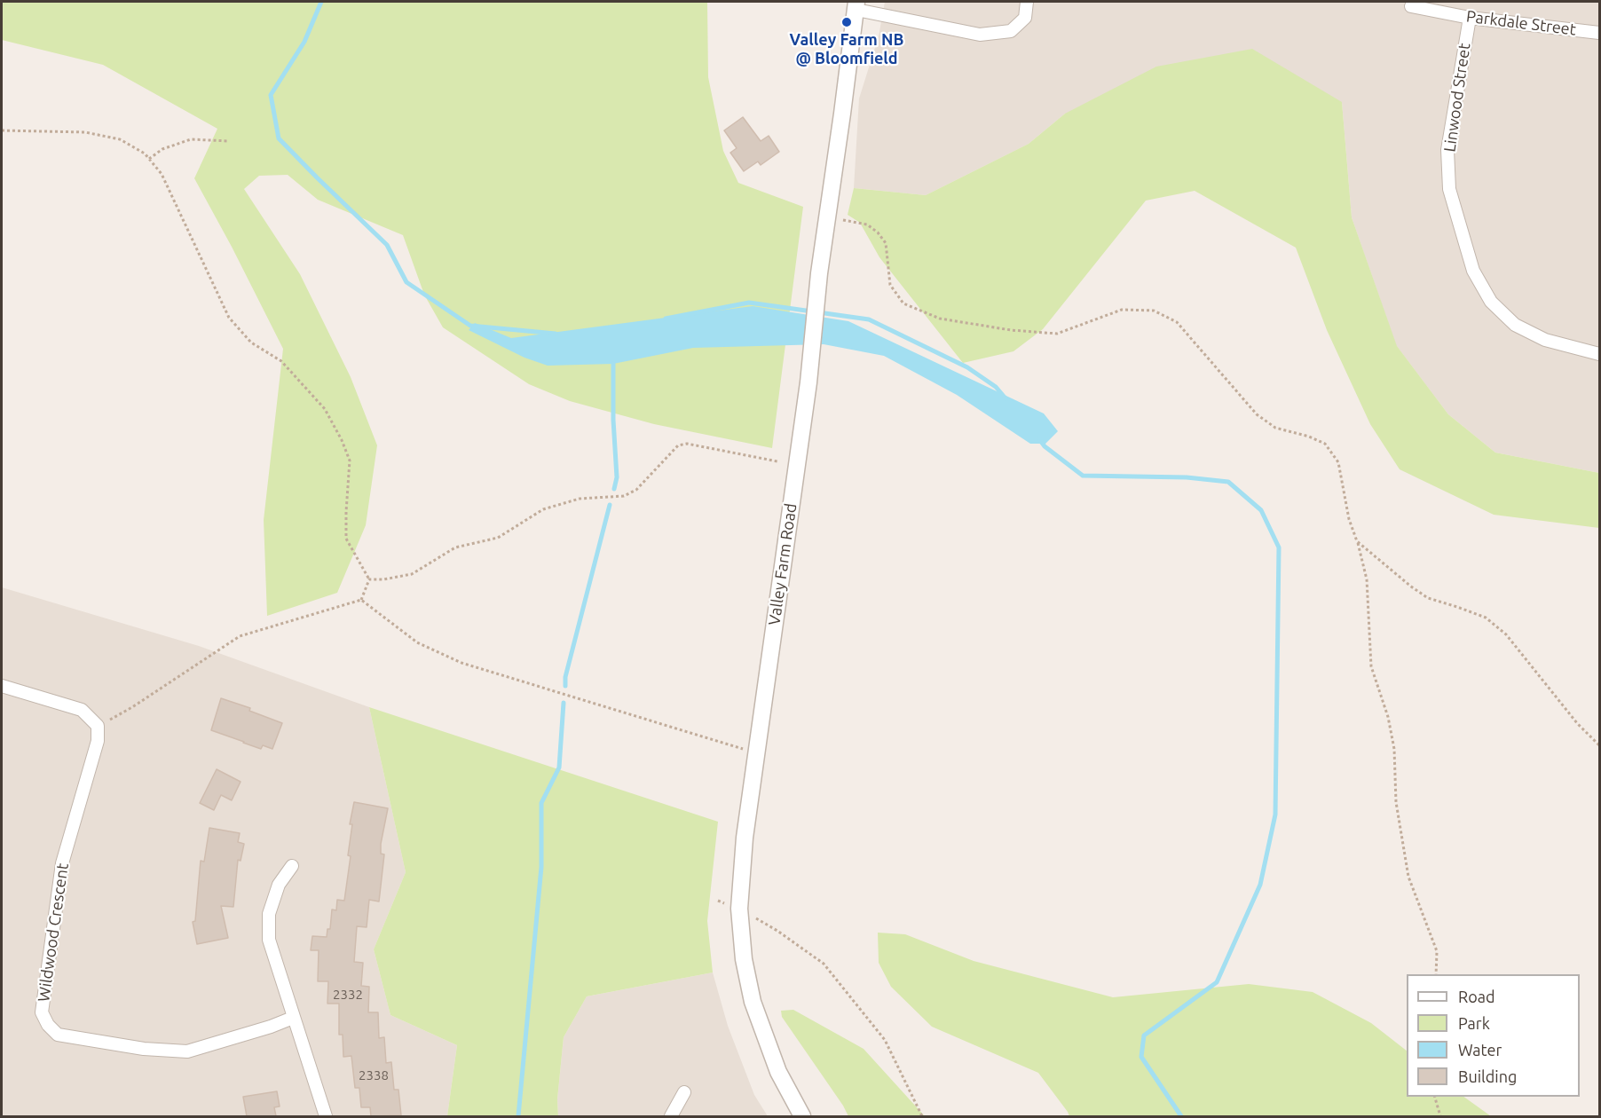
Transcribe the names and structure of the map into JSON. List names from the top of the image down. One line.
{"streets":{"street":["Parkdale Street","Linwood Street","Valley Farm Road","Wildwood Crescent"]},"crossings":[["Parkdale Street","Linwood Street"]],"places":["Valley Farm NB @ Bloomfield"],"house_numbers":["2332","2338"],"legend":["Road","Park","Water","Building"]}
